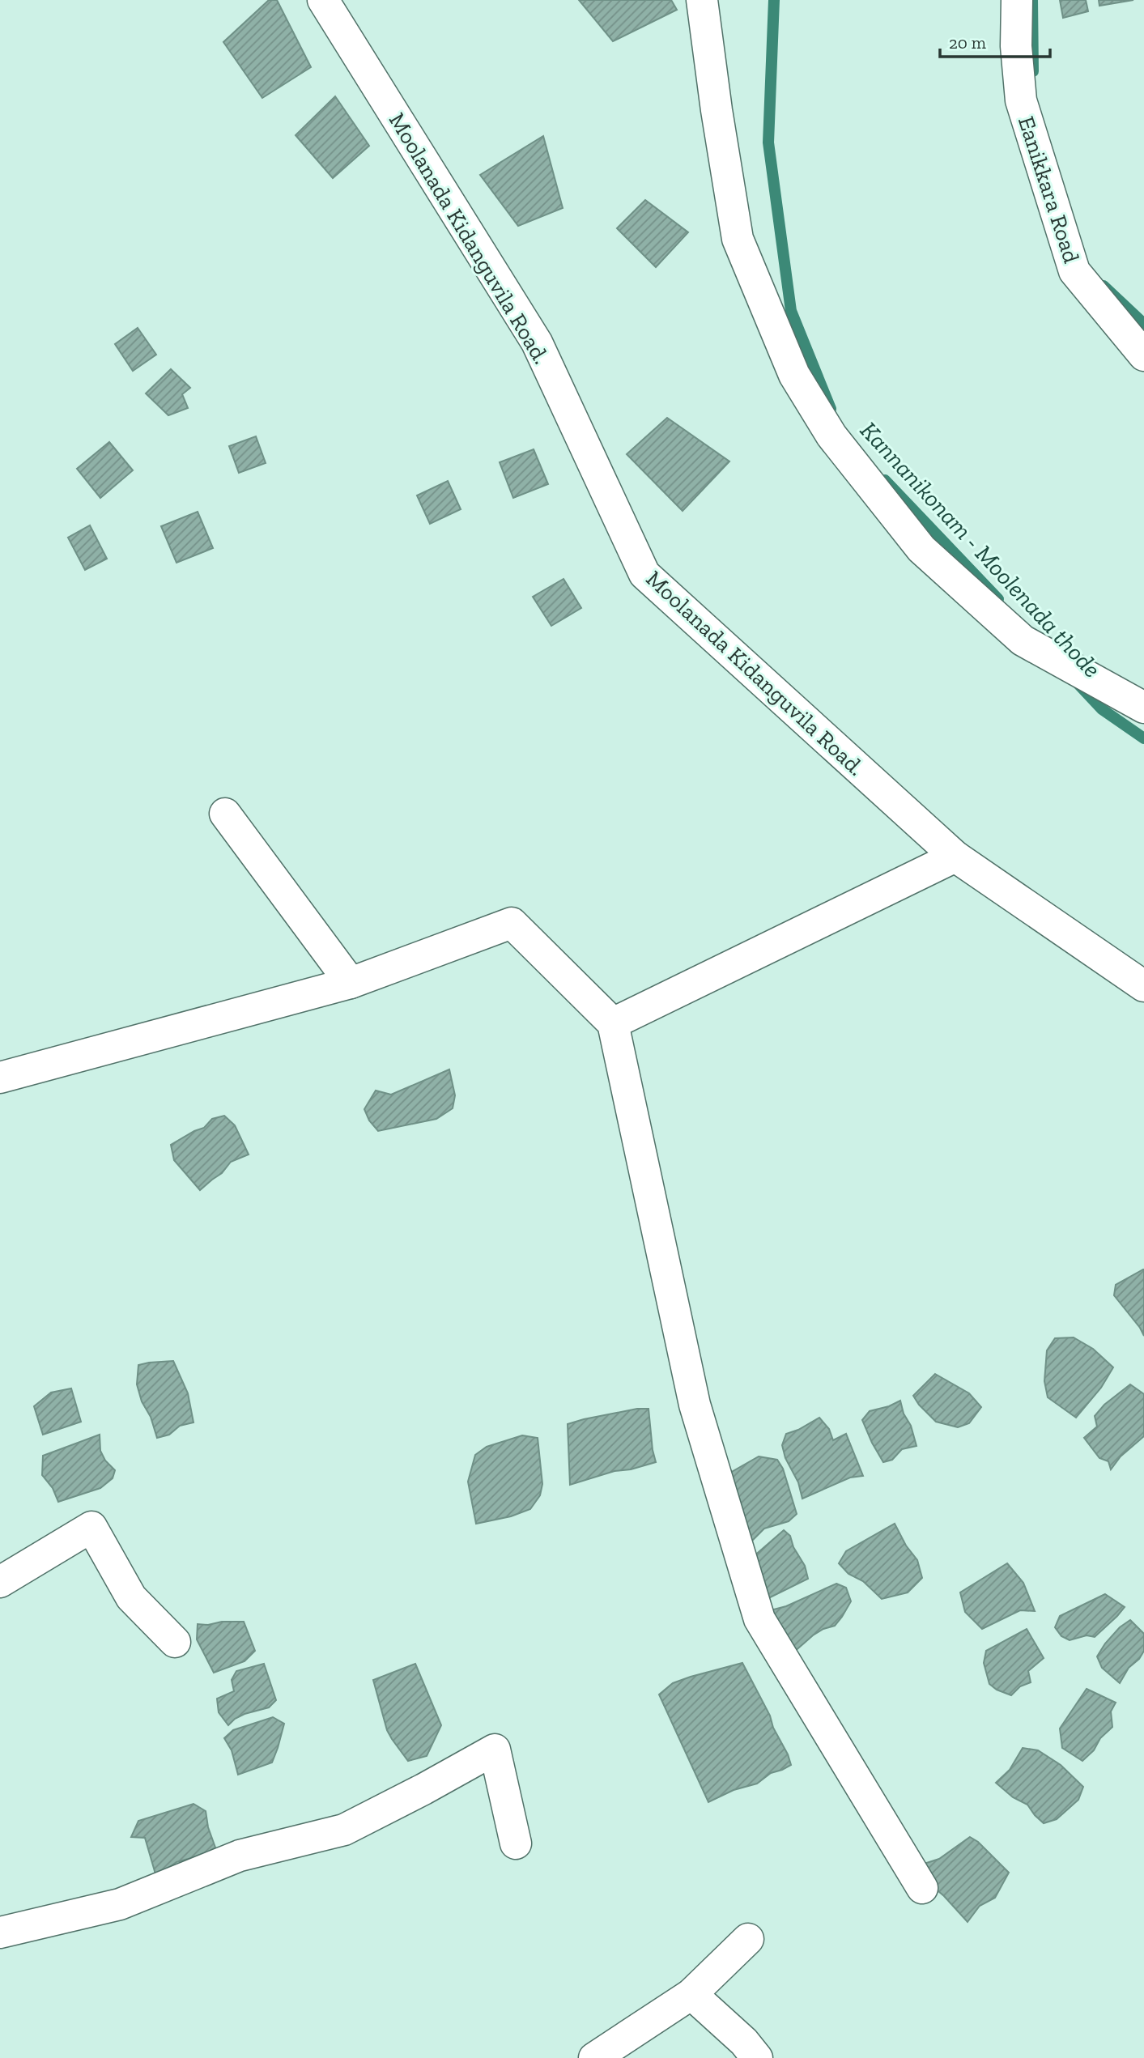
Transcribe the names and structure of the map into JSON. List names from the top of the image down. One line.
{"streets":{"street":["Eanikkara Road","Moolanada Kidanguvila Road."]},"water":["Kannanikonam - Moolenada thode"],"scale_bar":"20 m"}
